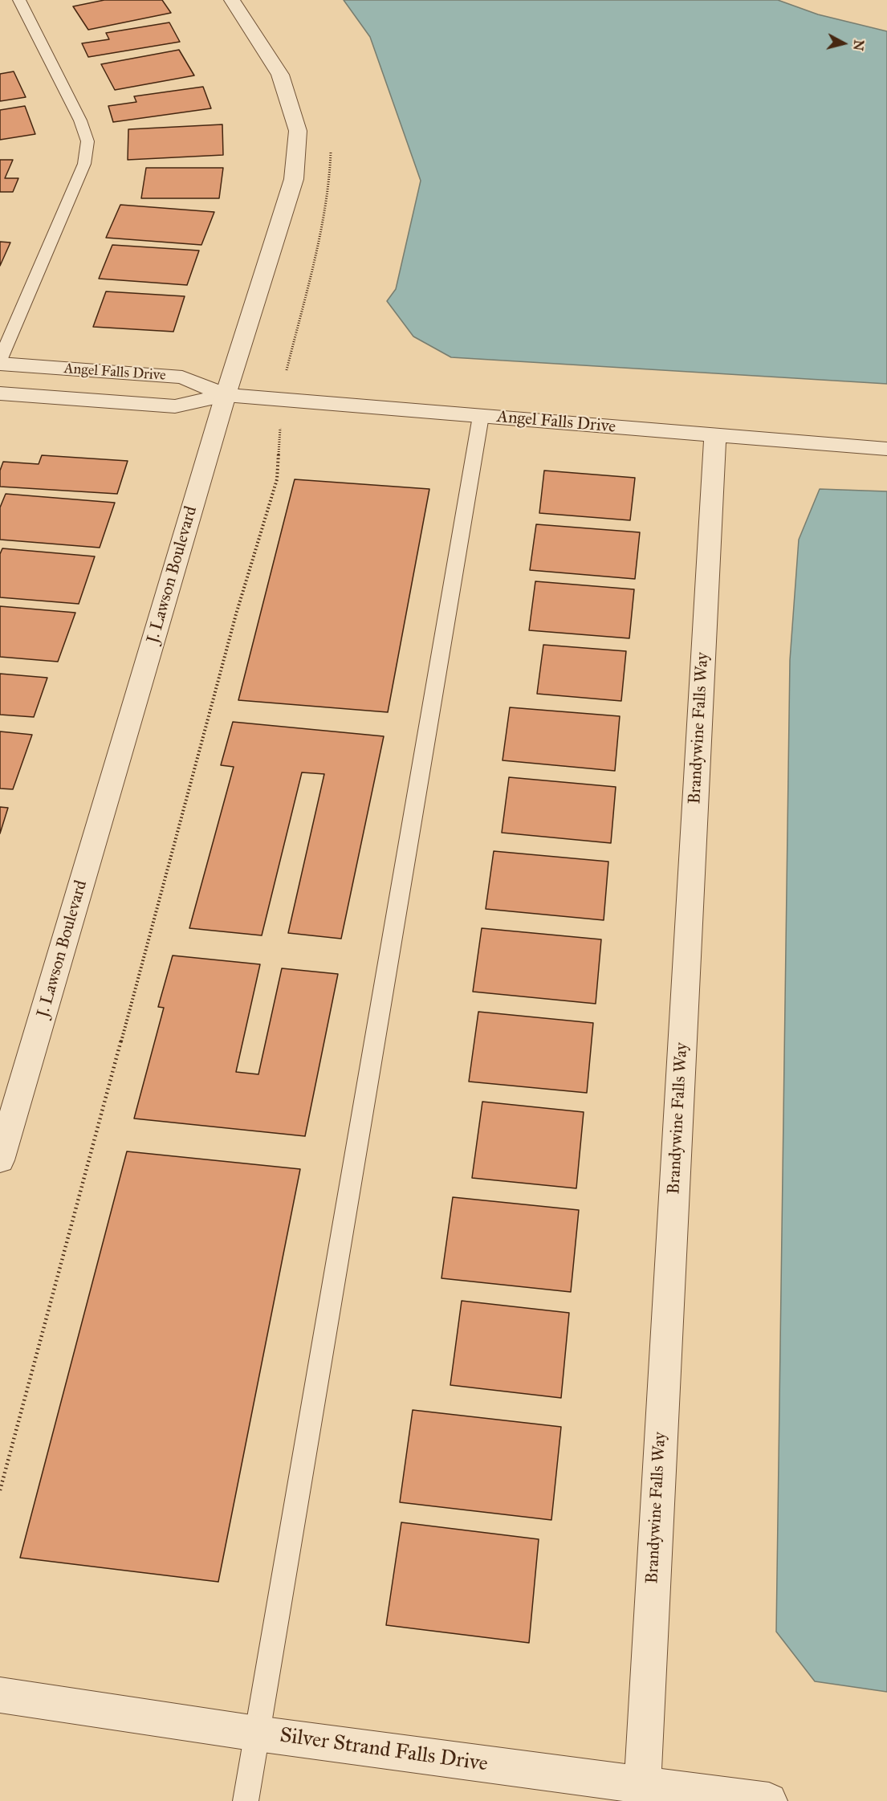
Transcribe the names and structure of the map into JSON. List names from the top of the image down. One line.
{"streets":{"street":["Angel Falls Drive","J. Lawson Boulevard","Brandywine Falls Way","Silver Strand Falls Drive"]},"crossings":[["Angel Falls Drive","J. Lawson Boulevard"],["Angel Falls Drive","Brandywine Falls Way"],["Brandywine Falls Way","Silver Strand Falls Drive"]],"north":"right"}
